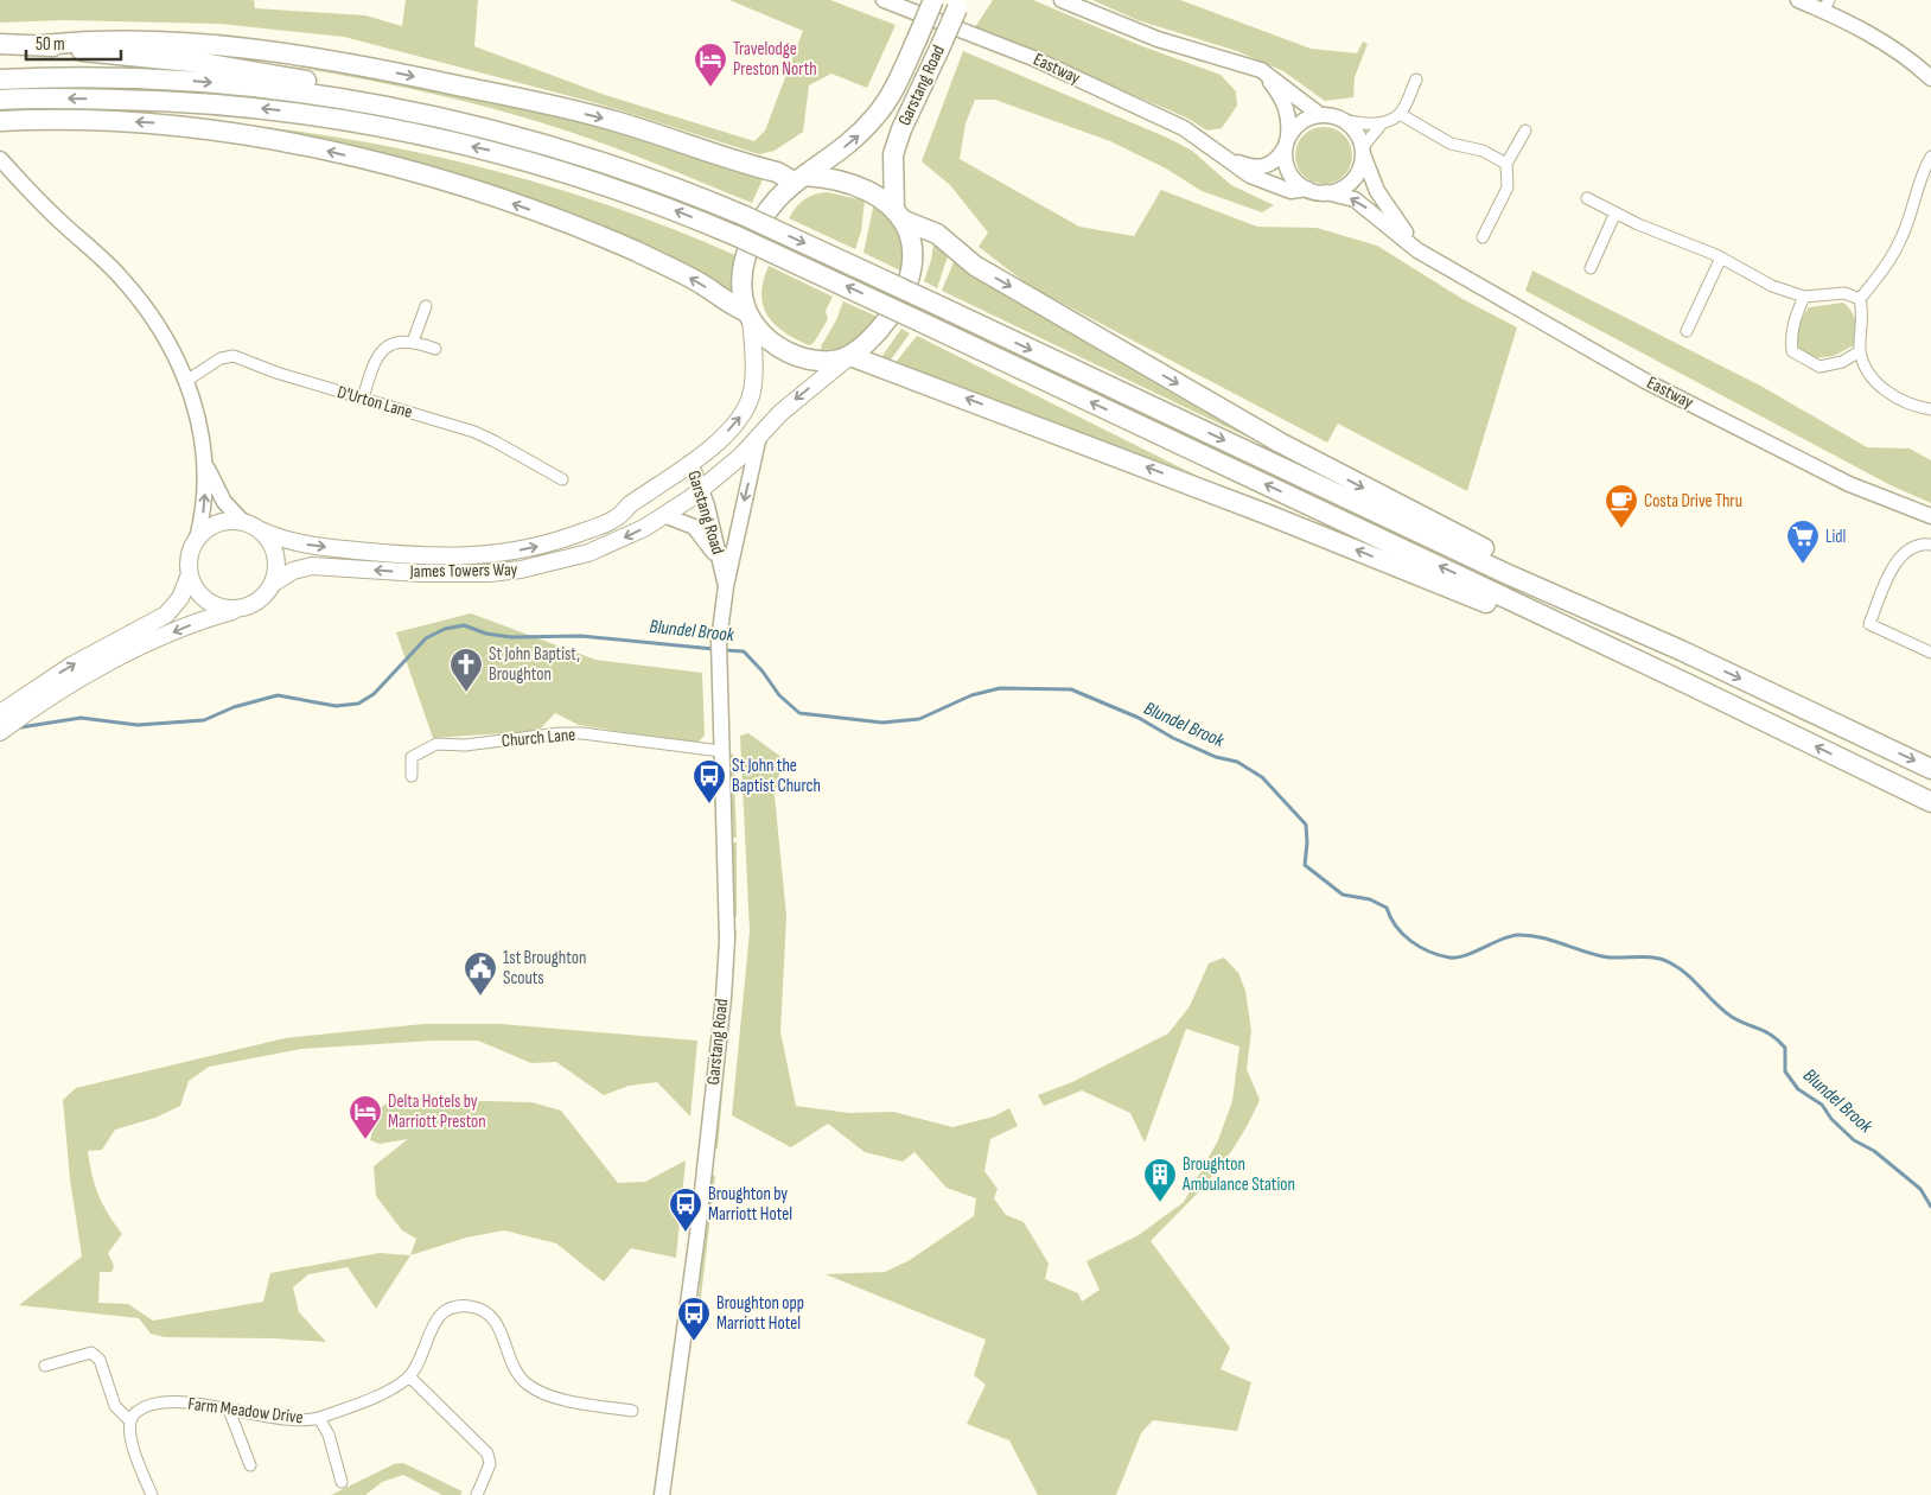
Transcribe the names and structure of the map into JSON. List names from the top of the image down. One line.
{"streets":{"highway":["Garstang Road"],"main road":["James Towers Way"],"street":["Eastway","D'Urton Lane","Church Lane","Farm Meadow Drive"]},"crossings":[["Garstang Road","James Towers Way"],["Garstang Road","Church Lane"]],"water":["Blundel Brook"],"places":{"hotel":["Travelodge Preston North","Delta Hotels by Marriott Preston"],"cafe":["Costa Drive Thru"],"supermarket":["Lidl"],"church":["St John Baptist, Broughton"],"bus stop":["St John the Baptist Church","Broughton by Marriott Hotel","Broughton opp Marriott Hotel"],"public building":["1st Broughton Scouts"],"building":["Broughton Ambulance Station"]},"scale_bar":"50 m"}
